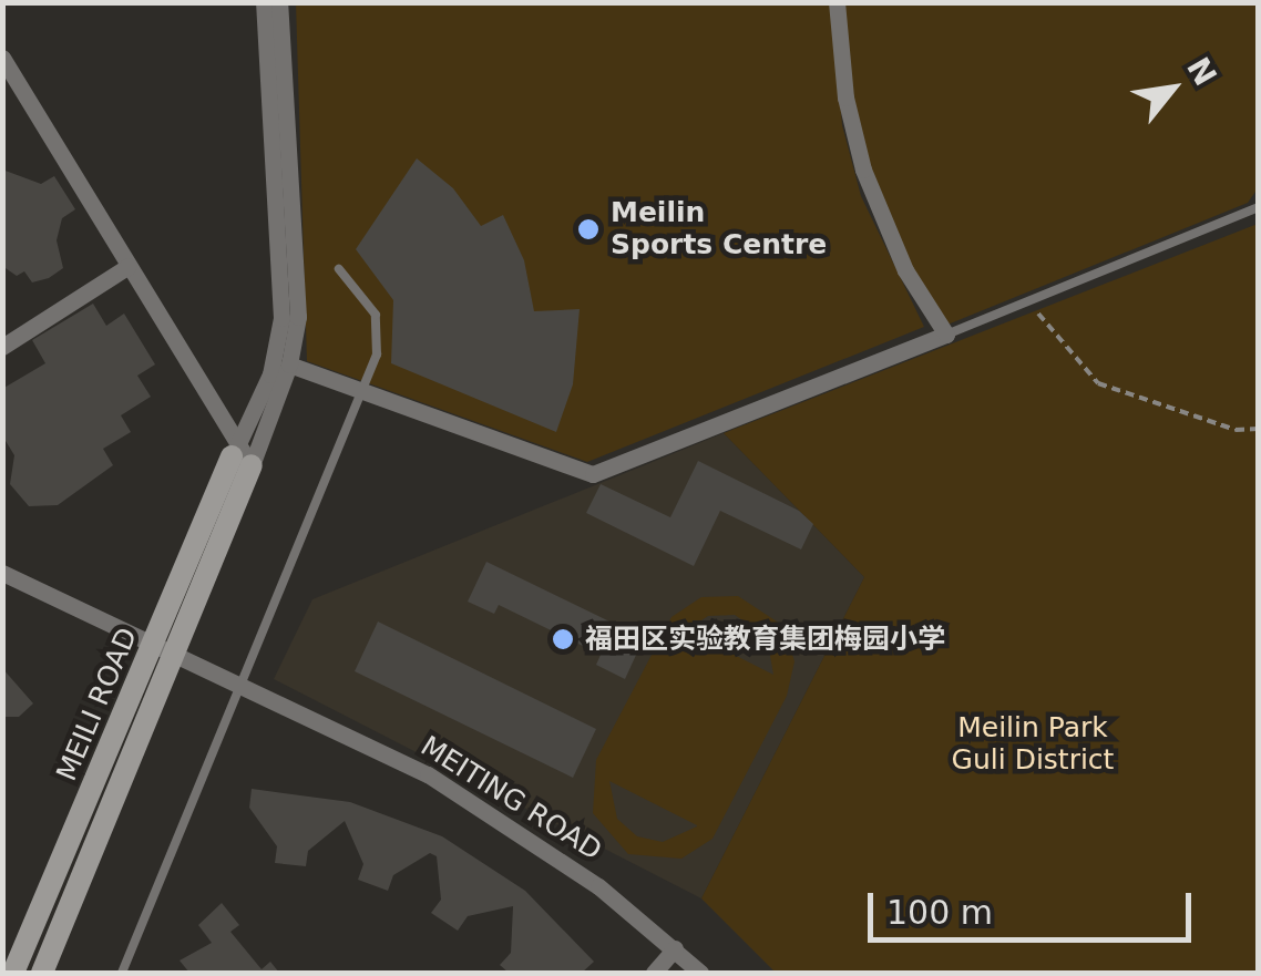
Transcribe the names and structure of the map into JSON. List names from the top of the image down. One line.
{"streets":{"street":["MEILI ROAD","MEITING ROAD"]},"crossings":[["MEILI ROAD","MEITING ROAD"]],"parks":["Meilin Park Guli District"],"places":["Meilin Sports Centre","福田区实验教育集团梅园小学"],"scale_bar":"100 m","north":"top right"}
